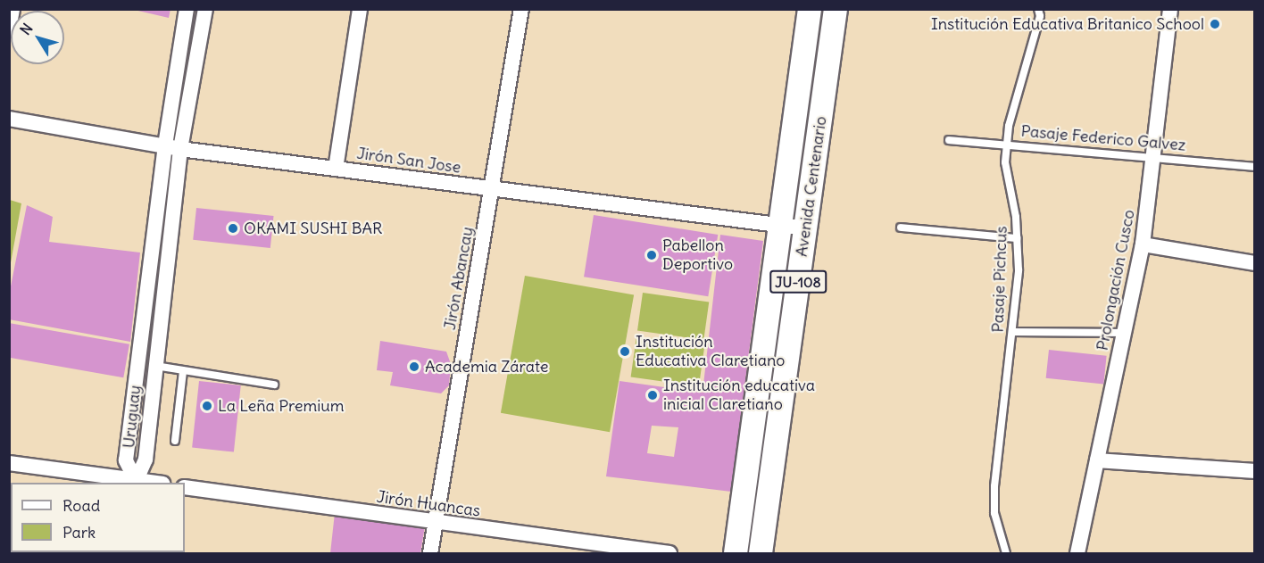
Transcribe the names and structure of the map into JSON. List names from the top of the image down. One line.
{"streets":{"main road":["Avenida Centenario","JU-108"],"street":["Jirón San Jose","Jirón Abancay","Prolongación Cusco","Uruguay","Jirón Huancas"],"lane":["Pasaje Federico Galvez","Pasaje Pichcus"]},"crossings":[["Pasaje Federico Galvez","Pasaje Pichcus"],["Pasaje Federico Galvez","Prolongación Cusco"],["Jirón San Jose","Avenida Centenario"],["Jirón San Jose","Jirón Abancay"],["Jirón San Jose","Uruguay"],["Jirón Abancay","Jirón Huancas"]],"places":["Institución Educativa Britanico School","OKAMI SUSHI BAR","Pabellon Deportivo","Institución Educativa Claretiano","Academia Zárate","Institución educativa inicial Claretiano","La Leña Premium"],"legend":["Road","Park"],"north":"top left"}
